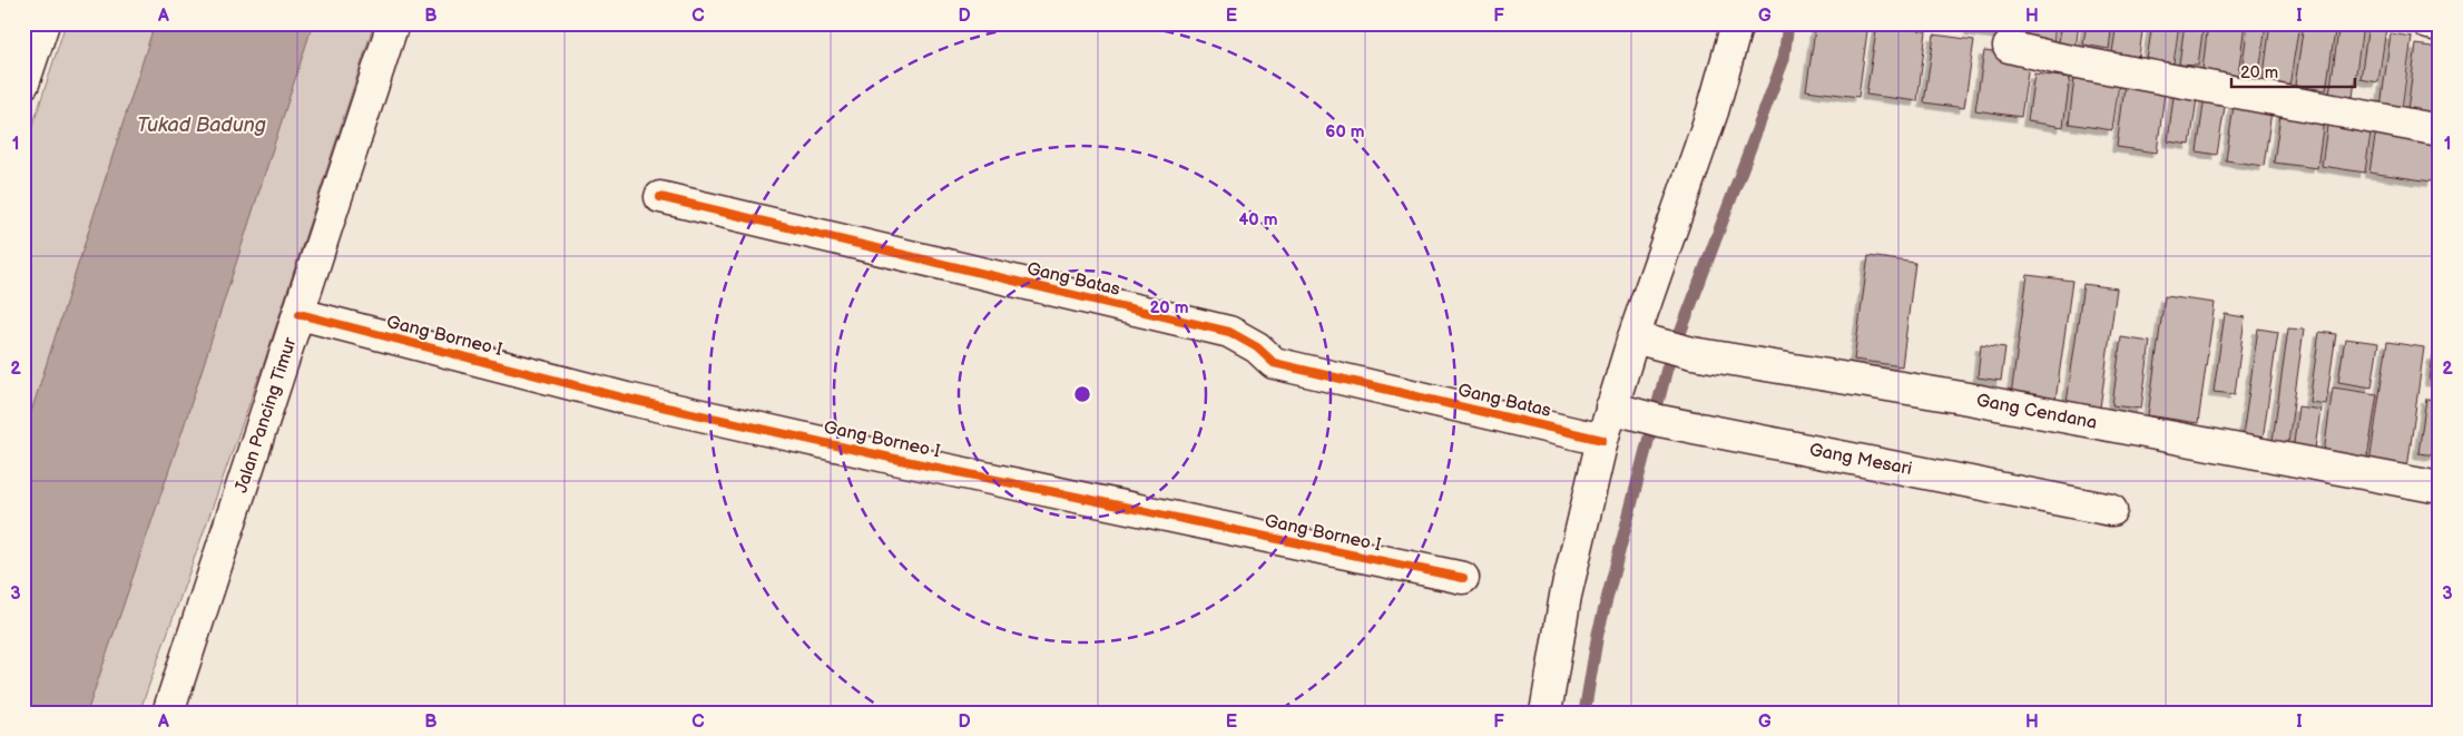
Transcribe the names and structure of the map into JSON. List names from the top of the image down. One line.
{"streets":{"street":["Gang Batas","Gang Borneo I","Gang Cendana","Jalan Pancing Timur","Gang Mesari"]},"crossings":[["Gang Borneo I","Jalan Pancing Timur"]],"water":["Tukad Badung"],"scale_bar":"20 m","grid":{"columns":["A","B","C","D","E","F","G","H","I"],"rows":["1","2","3"]},"rings":["60 m","40 m","20 m"]}
